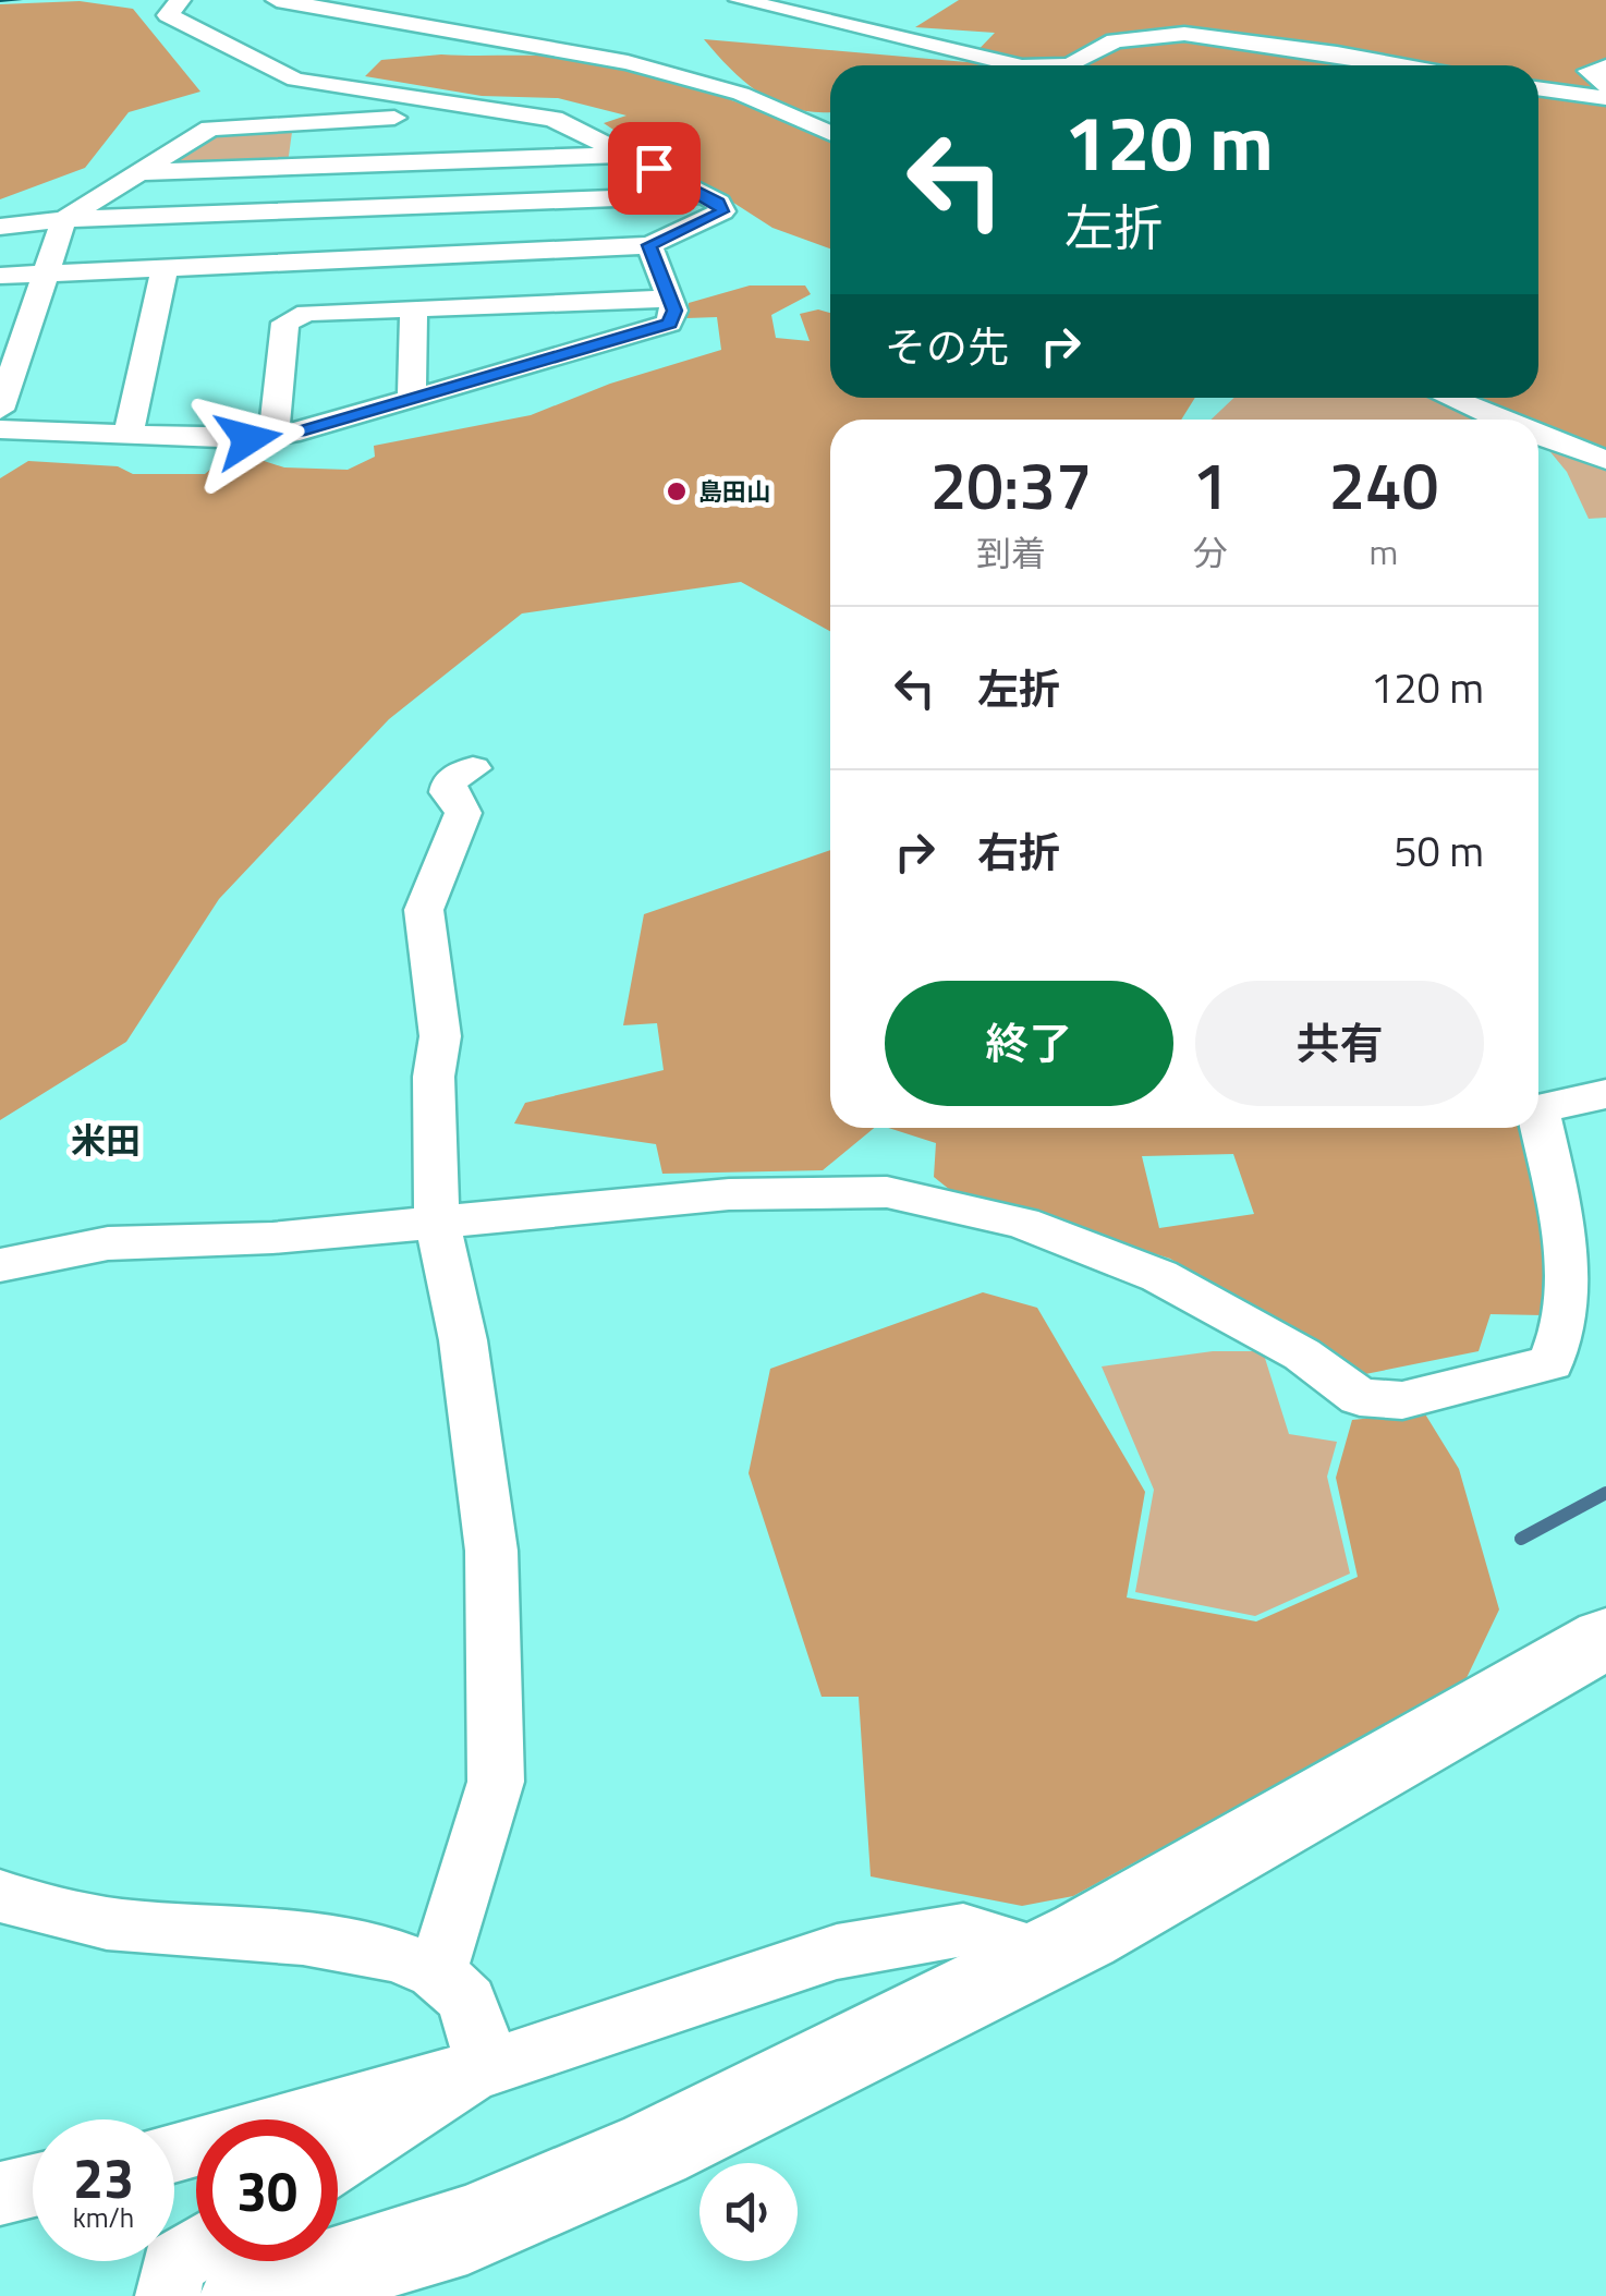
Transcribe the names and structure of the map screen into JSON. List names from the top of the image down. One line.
{"districts":["米田"],"places":["島田山"],"page":{"turn":["120 m","左折"],"then":"その先","eta":["20:37","到着","1","分","240","m"],"list":[{"name":"左折","value":"120 m"},{"name":"右折","value":"50 m"}],"buttons":["終了","共有"],"speed":"23 km/h","limit":"30"}}
